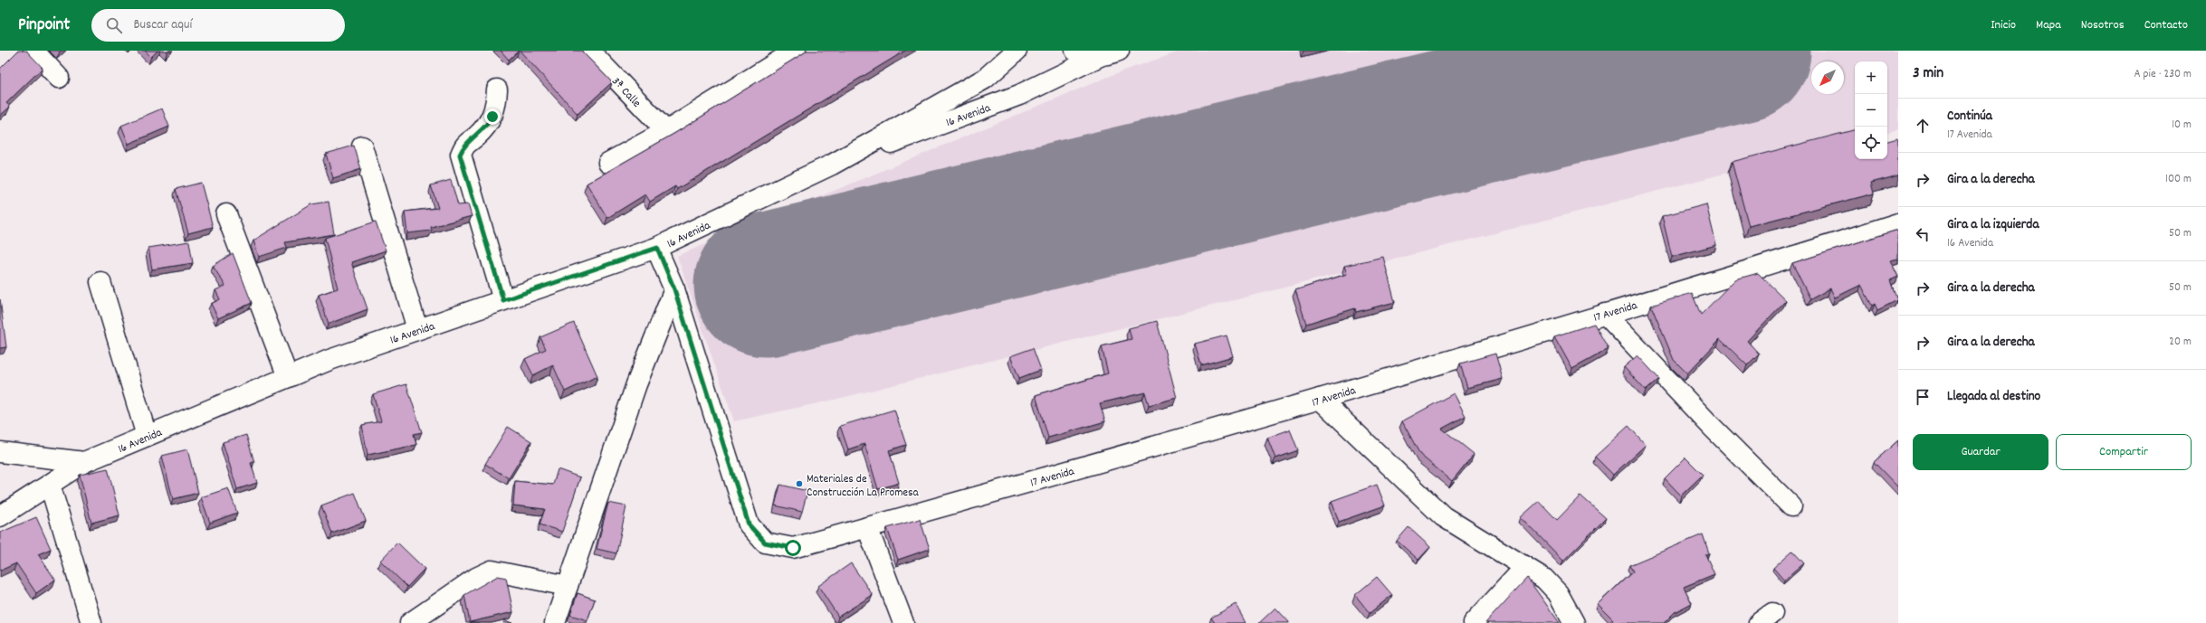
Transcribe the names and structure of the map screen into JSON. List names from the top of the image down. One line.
{"streets":{"street":["3ª Calle","16 Avenida","17 Avenida"]},"places":["Materiales de Construcción La Promesa"],"north":"bottom left","page":{"header":"Pinpoint","search":"Buscar aquí","nav":["Inicio","Mapa","Nosotros","Contacto"],"heading":["3 min","A pie · 230 m"],"map_buttons":["+","−"],"list":[["Continúa","17 Avenida","10 m"],["Gira a la derecha","100 m"],["Gira a la izquierda","16 Avenida","50 m"],["Gira a la derecha","50 m"],["Gira a la derecha","20 m"],"Llegada al destino"],"buttons":["Guardar","Compartir"]}}
